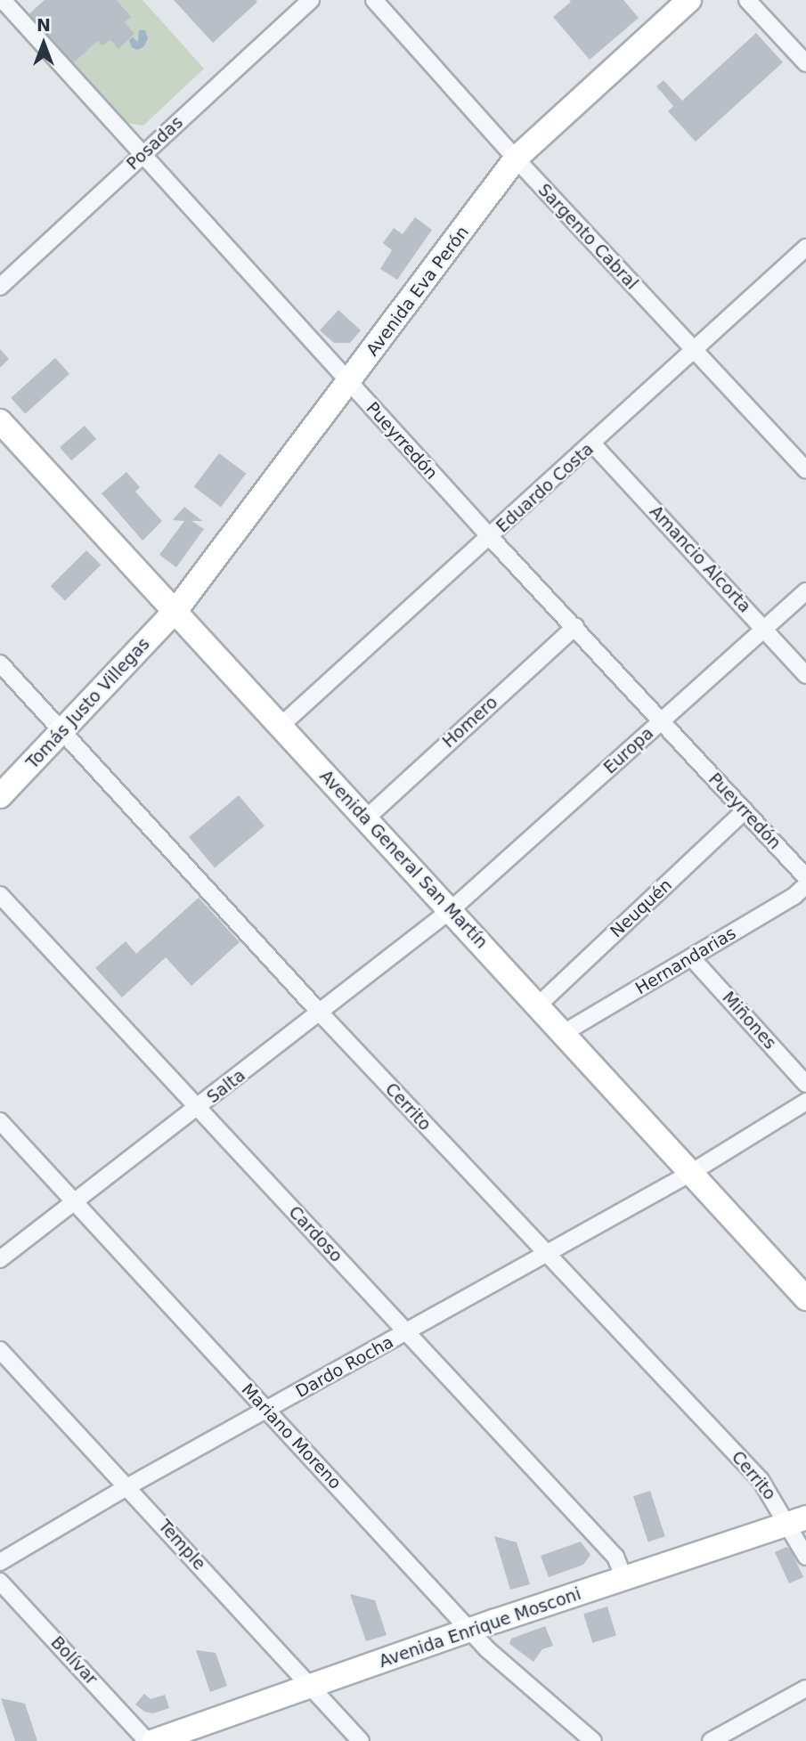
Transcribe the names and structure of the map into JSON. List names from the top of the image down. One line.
{"streets":{"main road":["Avenida Eva Perón","Tomás Justo Villegas","Avenida General San Martín","Avenida Enrique Mosconi"],"street":["Posadas","Sargento Cabral","Pueyrredón","Eduardo Costa","Amancio Alcorta","Homero","Europa","Neuquén","Hernandarias","Miñones","Salta","Cerrito","Cardoso","Dardo Rocha","Mariano Moreno","Temple","Bolívar"]},"crossings":[["Posadas","Pueyrredón"],["Sargento Cabral","Avenida Eva Perón"],["Sargento Cabral","Eduardo Costa"],["Avenida Eva Perón","Pueyrredón"],["Avenida Eva Perón","Tomás Justo Villegas"],["Avenida Eva Perón","Avenida General San Martín"],["Pueyrredón","Eduardo Costa"],["Pueyrredón","Homero"],["Pueyrredón","Europa"],["Pueyrredón","Neuquén"],["Eduardo Costa","Amancio Alcorta"],["Eduardo Costa","Avenida General San Martín"],["Amancio Alcorta","Europa"],["Tomás Justo Villegas","Avenida General San Martín"],["Tomás Justo Villegas","Cerrito"],["Homero","Avenida General San Martín"],["Europa","Avenida General San Martín"],["Europa","Salta"],["Avenida General San Martín","Neuquén"],["Avenida General San Martín","Hernandarias"],["Avenida General San Martín","Salta"],["Avenida General San Martín","Dardo Rocha"],["Hernandarias","Miñones"],["Salta","Cerrito"],["Salta","Cardoso"],["Salta","Mariano Moreno"],["Cerrito","Dardo Rocha"],["Cerrito","Avenida Enrique Mosconi"],["Cardoso","Dardo Rocha"],["Cardoso","Avenida Enrique Mosconi"],["Dardo Rocha","Mariano Moreno"],["Dardo Rocha","Temple"],["Mariano Moreno","Avenida Enrique Mosconi"],["Temple","Avenida Enrique Mosconi"]],"north":"top"}
